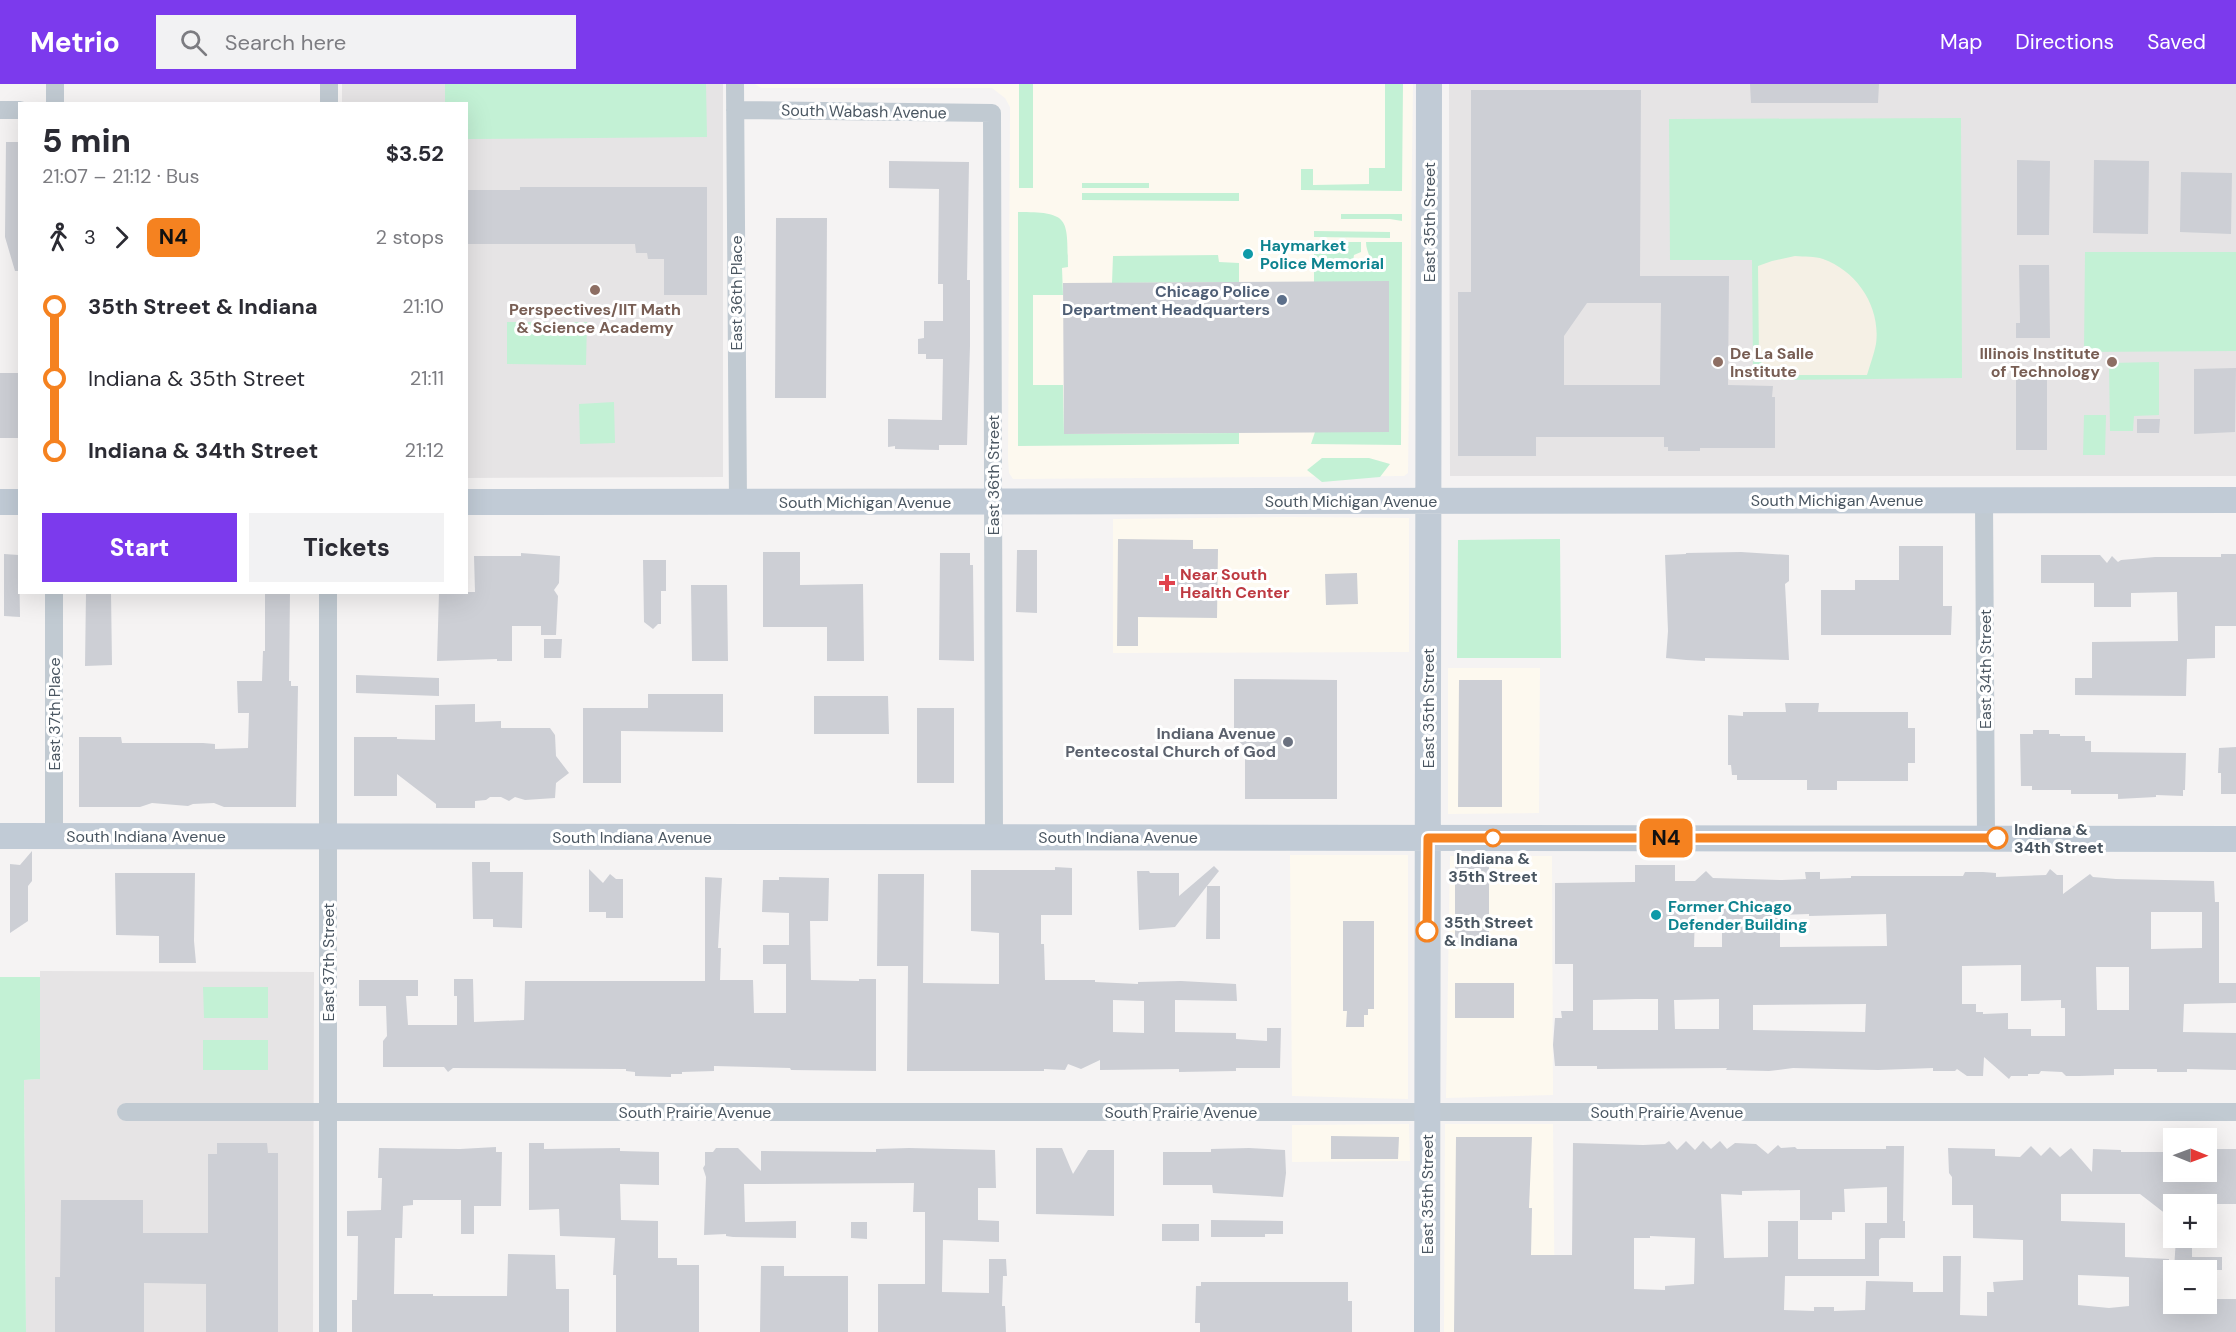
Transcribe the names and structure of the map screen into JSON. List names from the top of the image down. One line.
{"streets":{"street":["South Wabash Avenue","East 35th Street","East 36th Place","East 36th Street","South Michigan Avenue","East 34th Street","East 37th Place","South Indiana Avenue","East 37th Street","South Prairie Avenue"]},"crossings":[["South Wabash Avenue","East 36th Place"],["South Wabash Avenue","East 36th Street"],["East 35th Street","South Michigan Avenue"],["East 35th Street","South Indiana Avenue"],["East 35th Street","South Prairie Avenue"],["East 36th Place","South Michigan Avenue"],["East 36th Street","South Michigan Avenue"],["East 36th Street","South Indiana Avenue"],["South Michigan Avenue","East 34th Street"],["East 34th Street","South Indiana Avenue"],["East 37th Place","South Indiana Avenue"],["South Indiana Avenue","East 37th Street"],["East 37th Street","South Prairie Avenue"]],"places":{"other":["Haymarket Police Memorial","Perspectives/IIT Math & Science Academy","Chicago Police Department Headquarters","De La Salle Institute","Illinois Institute of Technology","Indiana Avenue Pentecostal Church of God","Indiana & 35th Street","Indiana & 34th Street","Former Chicago Defender Building","35th Street & Indiana"],"health":["Near South Health Center"]},"lines":["bus line N4"],"north":"right","page":{"header":"Metrio","search":"Search here","nav":["Map","Directions","Saved"],"on_map":"N4","heading":["5 min","21:07 – 21:12 · Bus","$3.52"],"legs":["3","N4","2 stops"],"list":[{"name":"35th Street & Indiana","value":"21:10"},{"name":"Indiana & 35th Street","value":"21:11"},{"name":"Indiana & 34th Street","value":"21:12"}],"buttons":["Start","Tickets"],"map_buttons":["+","−"]}}
